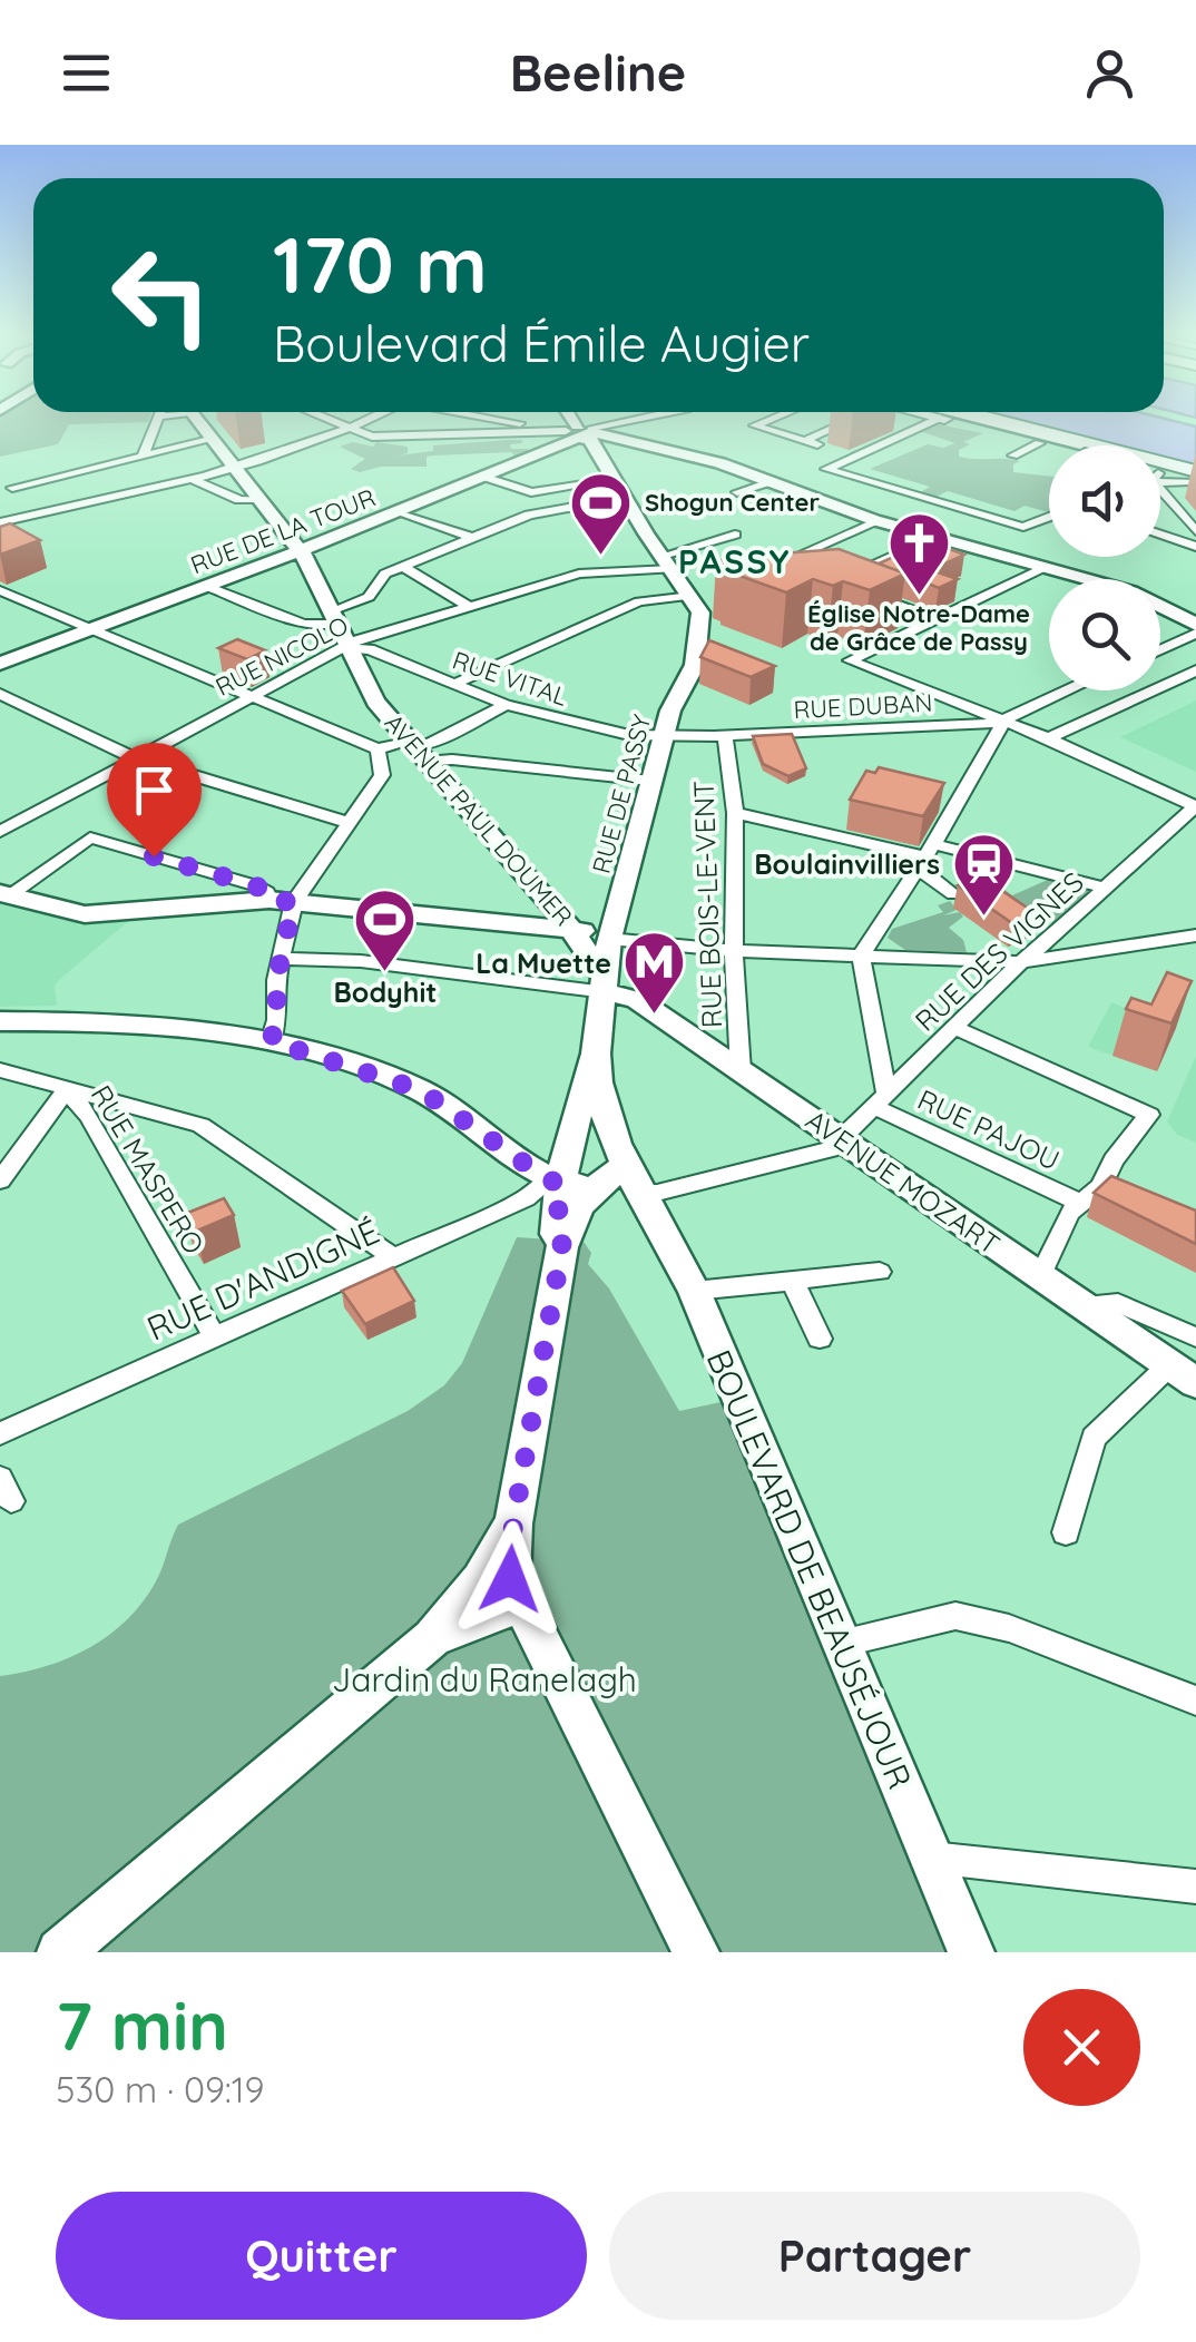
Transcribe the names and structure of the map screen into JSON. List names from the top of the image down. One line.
{"streets":{"street":["RUE DE LA TOUR","RUE NICOLO","RUE VITAL","RUE DUBAN","RUE DE PASSY","AVENUE PAUL DOUMER","RUE BOIS-LE-VENT","RUE DES VIGNES","RUE PAJOU","RUE MASPERO","AVENUE MOZART","RUE D'ANDIGNÉ","BOULEVARD DE BEAUSÉJOUR"]},"crossings":[["RUE DE LA TOUR","AVENUE PAUL DOUMER"],["RUE NICOLO","RUE VITAL"],["RUE NICOLO","AVENUE PAUL DOUMER"],["RUE VITAL","RUE DUBAN"],["RUE VITAL","RUE DE PASSY"],["RUE VITAL","AVENUE PAUL DOUMER"],["RUE VITAL","RUE BOIS-LE-VENT"],["RUE DUBAN","RUE BOIS-LE-VENT"],["RUE DE PASSY","AVENUE PAUL DOUMER"],["RUE DE PASSY","AVENUE MOZART"],["RUE DE PASSY","BOULEVARD DE BEAUSÉJOUR"],["AVENUE PAUL DOUMER","AVENUE MOZART"],["RUE BOIS-LE-VENT","AVENUE MOZART"],["RUE DES VIGNES","RUE PAJOU"],["RUE DES VIGNES","AVENUE MOZART"],["RUE MASPERO","RUE D'ANDIGNÉ"]],"districts":["PASSY"],"parks":["Jardin du Ranelagh"],"places":{"sports":["Shogun Center","Bodyhit"],"church":["Église Notre-Dame de Grâce de Passy"],"station":["Boulainvilliers"],"metro station":["La Muette"]},"page":{"header":"Beeline","turn":["170 m","Boulevard Émile Augier"],"heading":["7 min","530 m · 09:19"],"buttons":["Quitter","Partager"]}}
